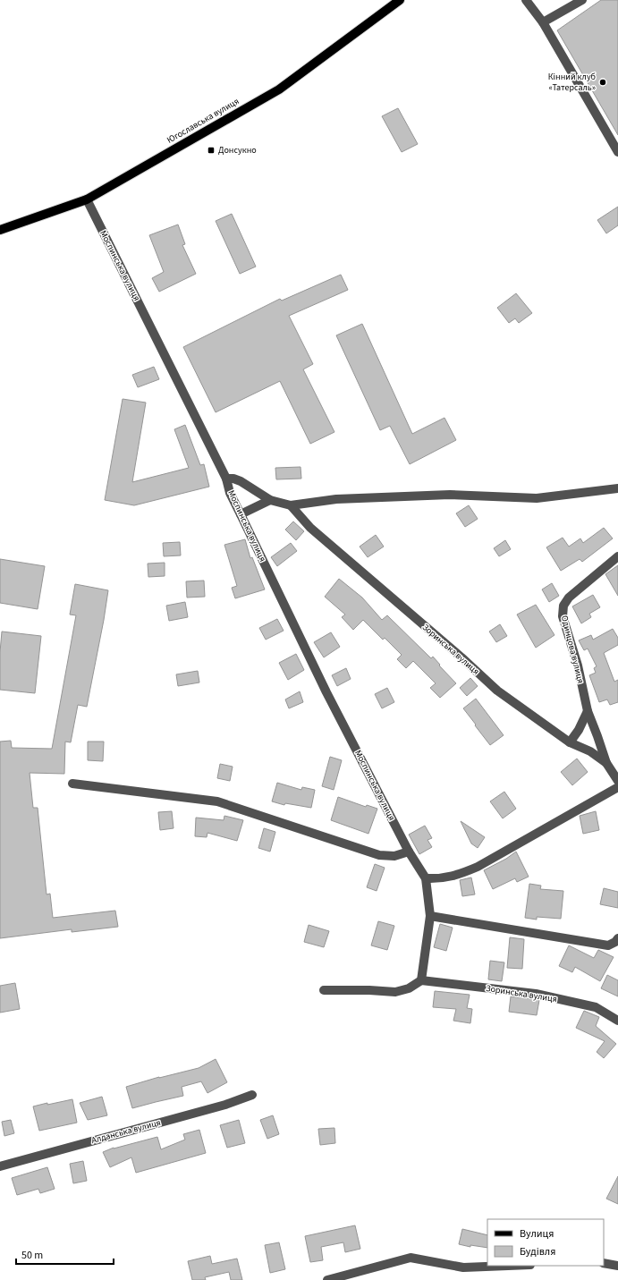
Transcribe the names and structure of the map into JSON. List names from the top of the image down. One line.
{"streets":{"main road":["Югославська вулиця"],"street":["Моспинська вулиця","Зоринська вулиця","Одинцова вулиця","Алданська вулиця"]},"crossings":[["Югославська вулиця","Моспинська вулиця"],["Моспинська вулиця","Зоринська вулиця"],["Зоринська вулиця","Одинцова вулиця"]],"places":{"other":["Кінний клуб «Татерсаль»"],"transit":["Донсукно"]},"legend":["Вулиця","Будівля"],"scale_bar":"50 m"}
